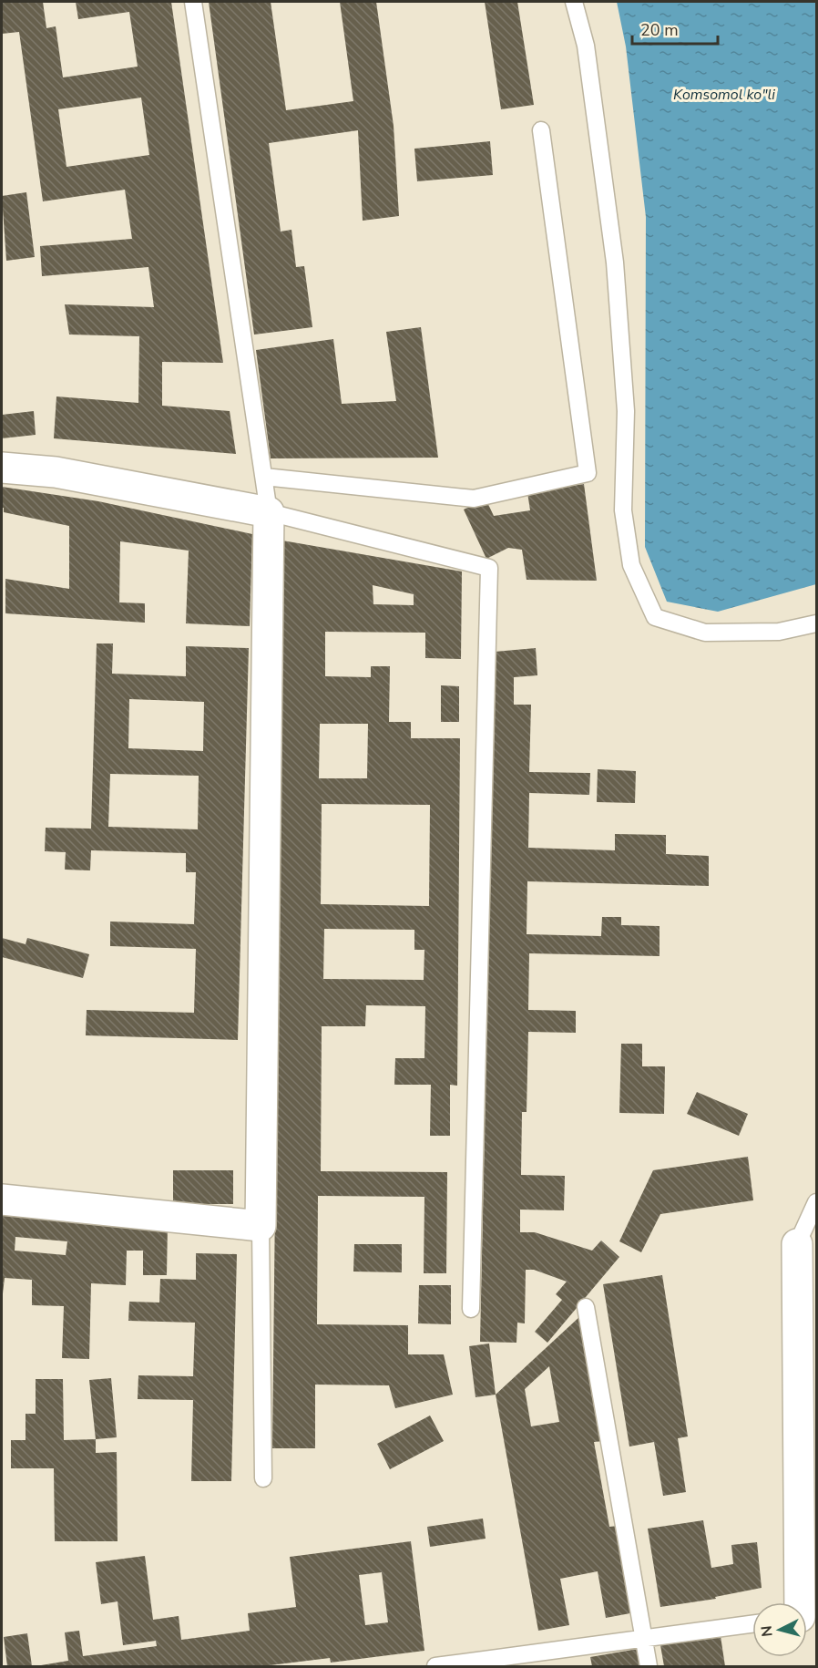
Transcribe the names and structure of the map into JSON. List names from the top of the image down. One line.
{"water":["Komsomol ko\"li"],"scale_bar":"20 m","north":"left"}
